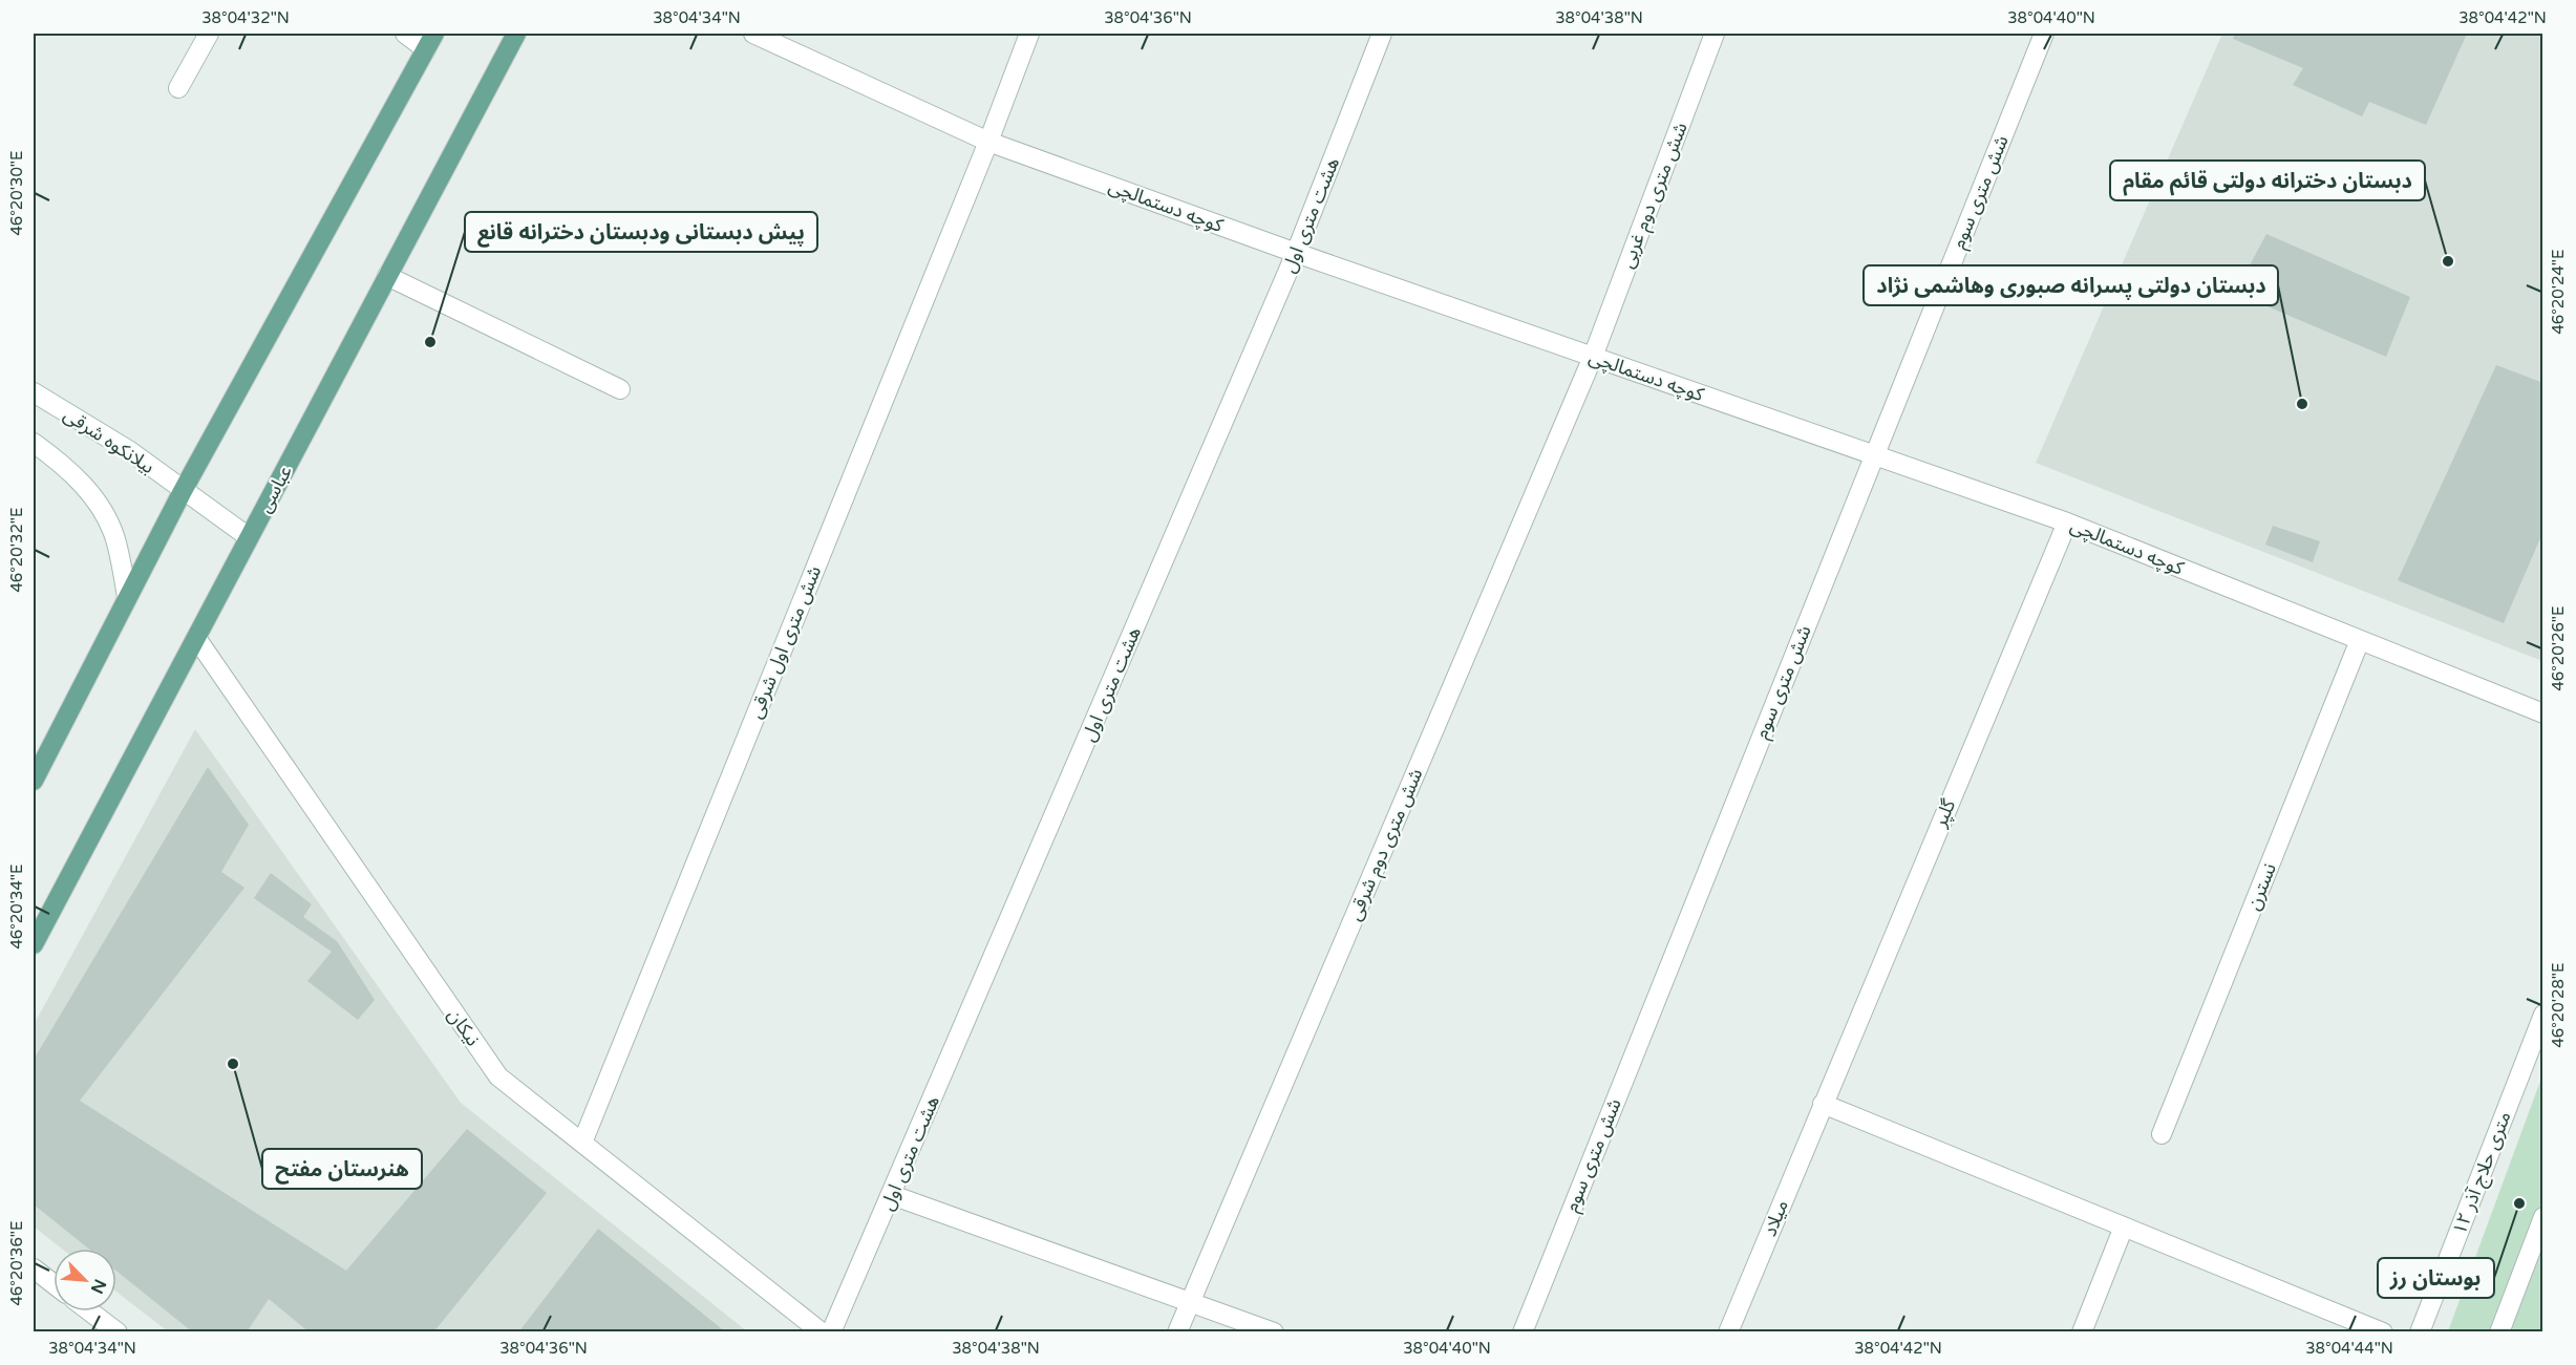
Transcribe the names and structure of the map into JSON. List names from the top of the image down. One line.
{"streets":{"main road":["عباسى"],"street":["شش متری سوم","شش متری دوم غربی","کوچه دستمالچی","هشت متری اول","بیلانکوه شرقی","شش متری اول شرقی","گلپر","شش متری دوم شرقی","نسترن","نیکان","۱۲ متری حلاج آذر","میلاد"]},"crossings":[["شش متری سوم","کوچه دستمالچی"],["شش متری دوم غربی","کوچه دستمالچی"],["شش متری دوم غربی","شش متری دوم شرقی"],["کوچه دستمالچی","هشت متری اول"],["کوچه دستمالچی","شش متری اول شرقی"],["کوچه دستمالچی","گلپر"],["کوچه دستمالچی","شش متری دوم شرقی"],["کوچه دستمالچی","نسترن"],["بیلانکوه شرقی","عباسى"],["عباسى","نیکان"],["شش متری اول شرقی","نیکان"],["گلپر","میلاد"]],"places":["دبستان دخترانه دولتی قائم مقام","پیش دبستانی ودبستان دخترانه قانع","دبستان دولتی پسرانه صبوری وهاشمی نژاد","هنرستان مفتح","بوستان رز"],"north":"bottom right","coordinates":["38°04'32\"N","38°04'34\"N","38°04'36\"N","38°04'38\"N","38°04'40\"N","38°04'42\"N","46°20'30\"E","46°20'24\"E","46°20'32\"E","46°20'26\"E","46°20'34\"E","46°20'28\"E","46°20'36\"E","38°04'44\"N"]}
